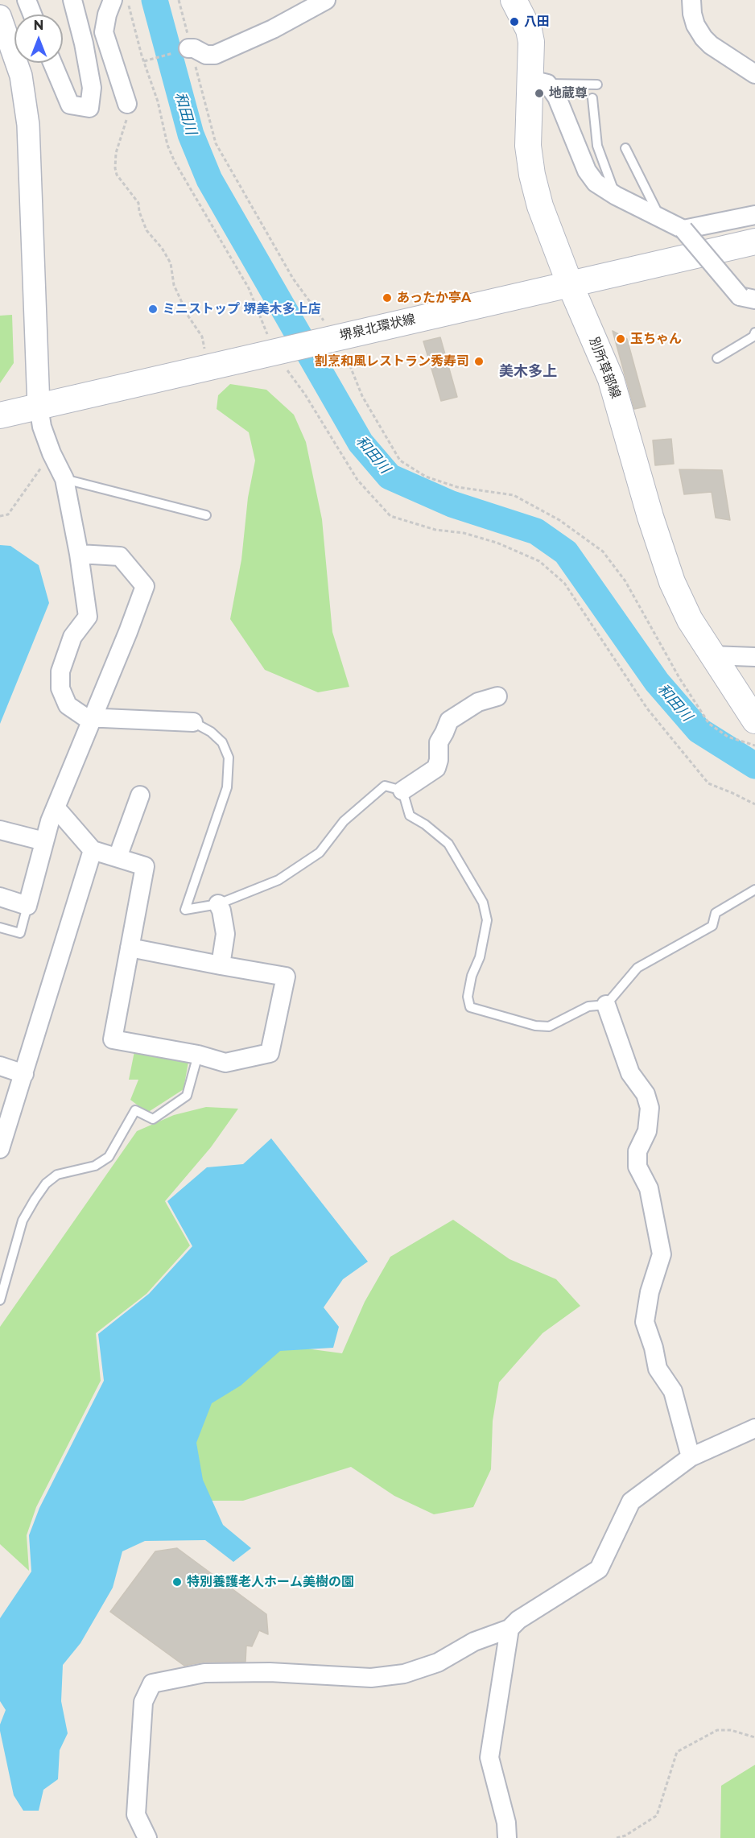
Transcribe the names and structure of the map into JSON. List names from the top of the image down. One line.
{"streets":{"main road":["堺泉北環状線","別所草部線"]},"crossings":[["堺泉北環状線","別所草部線"]],"districts":["美木多上"],"water":["和田川"],"places":["八田","地蔵尊","あったか亭A","ミニストップ 堺美木多上店","玉ちゃん","割烹和風レストラン秀寿司","特別養護老人ホーム美樹の園"],"north":"top"}
